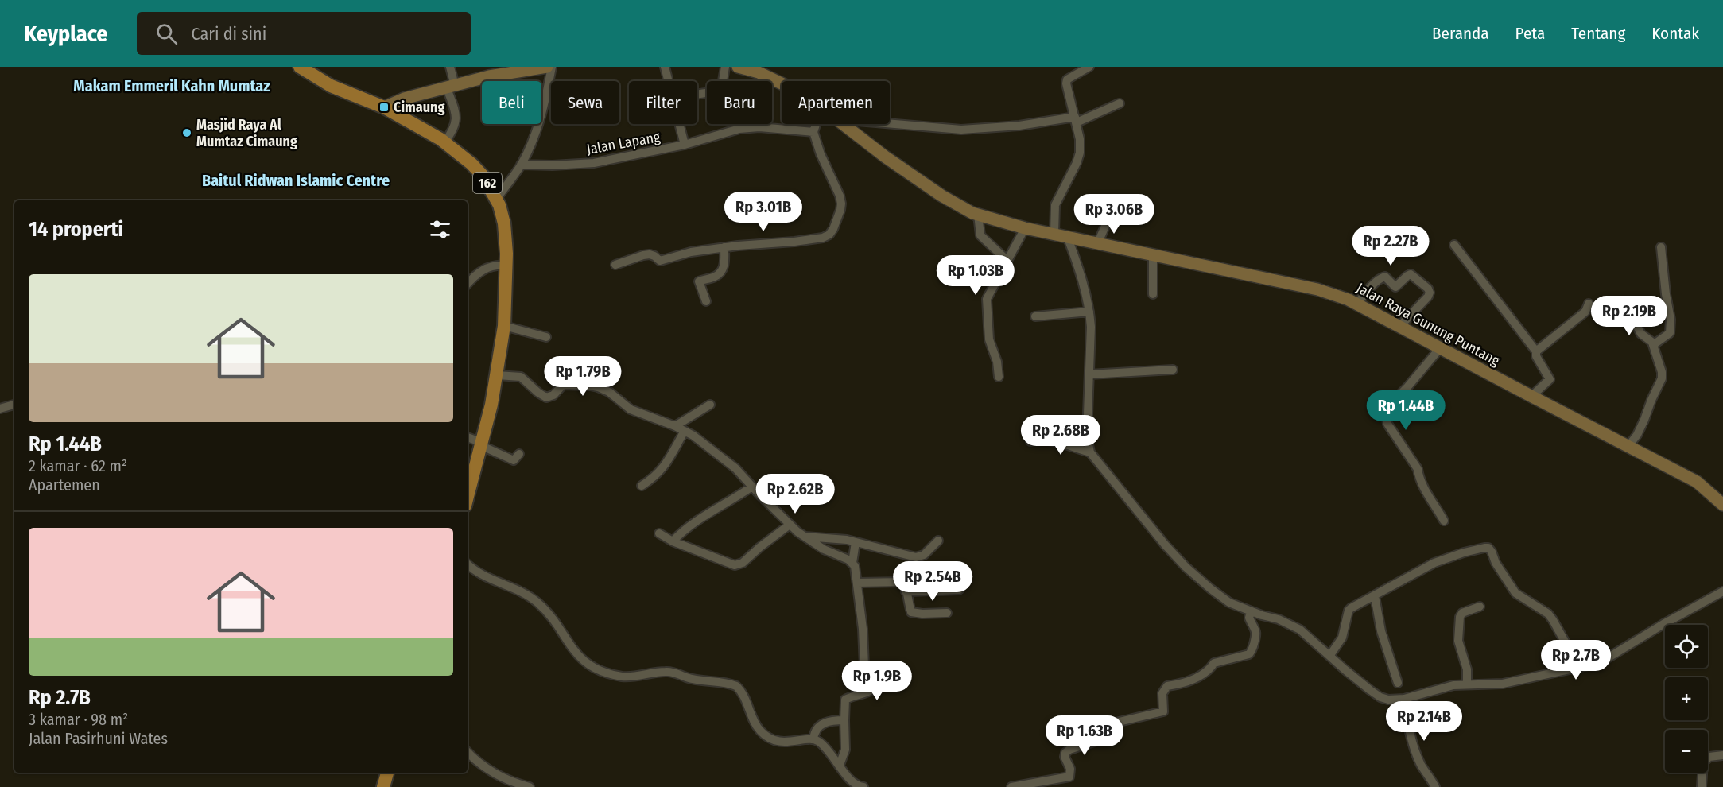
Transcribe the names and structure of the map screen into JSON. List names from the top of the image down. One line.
{"streets":{"main road":["162"],"street":["Jalan Lapang","Jalan Raya Gunung Puntang"]},"districts":["Makam Emmeril Kahn Mumtaz","Baitul Ridwan Islamic Centre"],"places":{"transit":["Cimaung"],"other":["Masjid Raya Al Mumtaz Cimaung"]},"page":{"header":"Keyplace","search":"Cari di sini","nav":["Beranda","Peta","Tentang","Kontak"],"chip":["Beli","Sewa","Filter","Baru","Apartemen"],"price":["Rp 3.01B","Rp 3.06B","Rp 2.27B","Rp 1.03B","Rp 2.19B","Rp 1.79B","Rp 1.44B","Rp 2.68B","Rp 2.62B","Rp 2.54B","Rp 2.7B","Rp 1.9B","Rp 2.14B","Rp 1.63B"],"heading":"14 properti","list":[{"name":"Rp 1.44B","note":"2 kamar · 62 m² · Apartemen"},{"name":"Rp 2.7B","note":"3 kamar · 98 m² · Jalan Pasirhuni Wates"}],"map_buttons":["+","−"]}}
